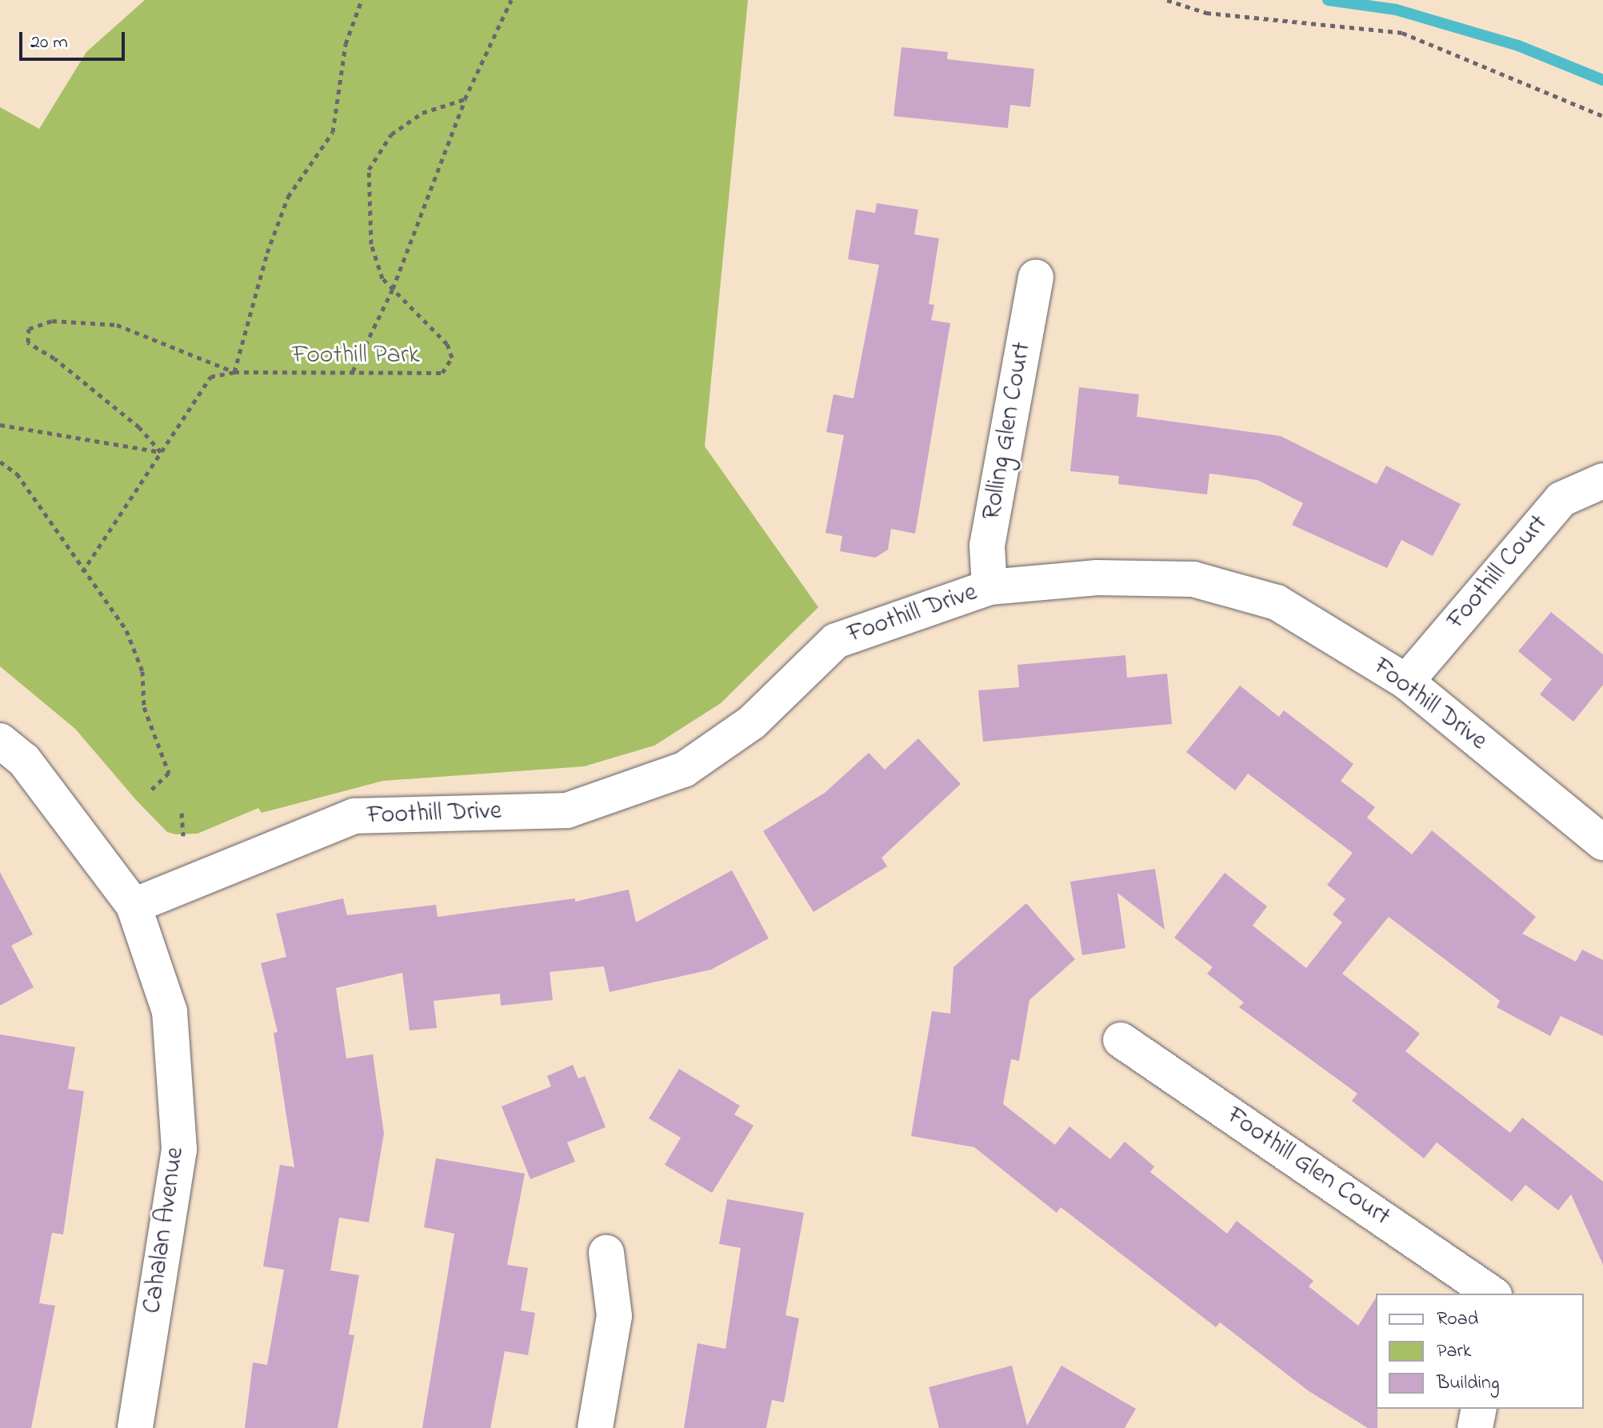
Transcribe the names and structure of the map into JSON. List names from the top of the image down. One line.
{"streets":{"street":["Rolling Glen Court","Foothill Court","Foothill Drive","Foothill Glen Court","Cahalan Avenue"]},"crossings":[["Rolling Glen Court","Foothill Drive"],["Foothill Court","Foothill Drive"],["Foothill Drive","Cahalan Avenue"]],"parks":["Foothill Park"],"legend":["Road","Park","Building"],"scale_bar":"20 m"}
